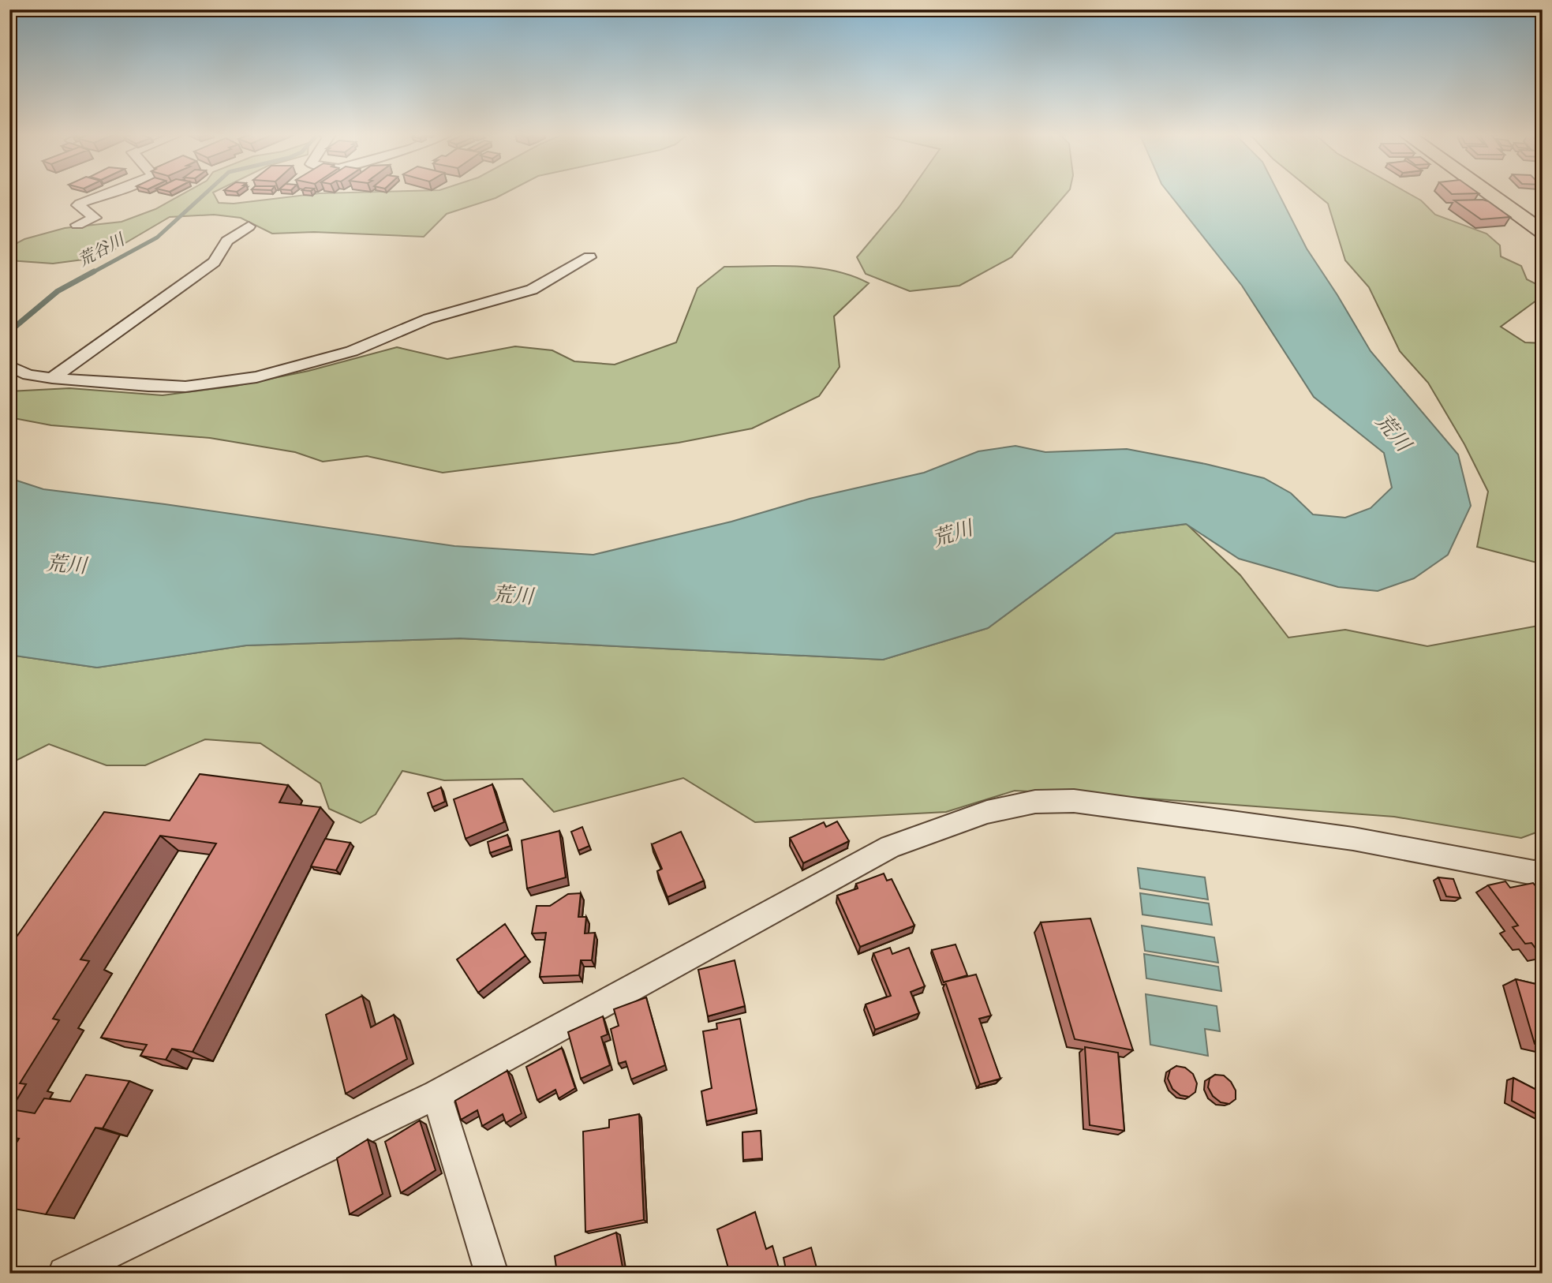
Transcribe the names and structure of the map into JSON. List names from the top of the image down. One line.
{"water":["荒谷川","荒川"]}
